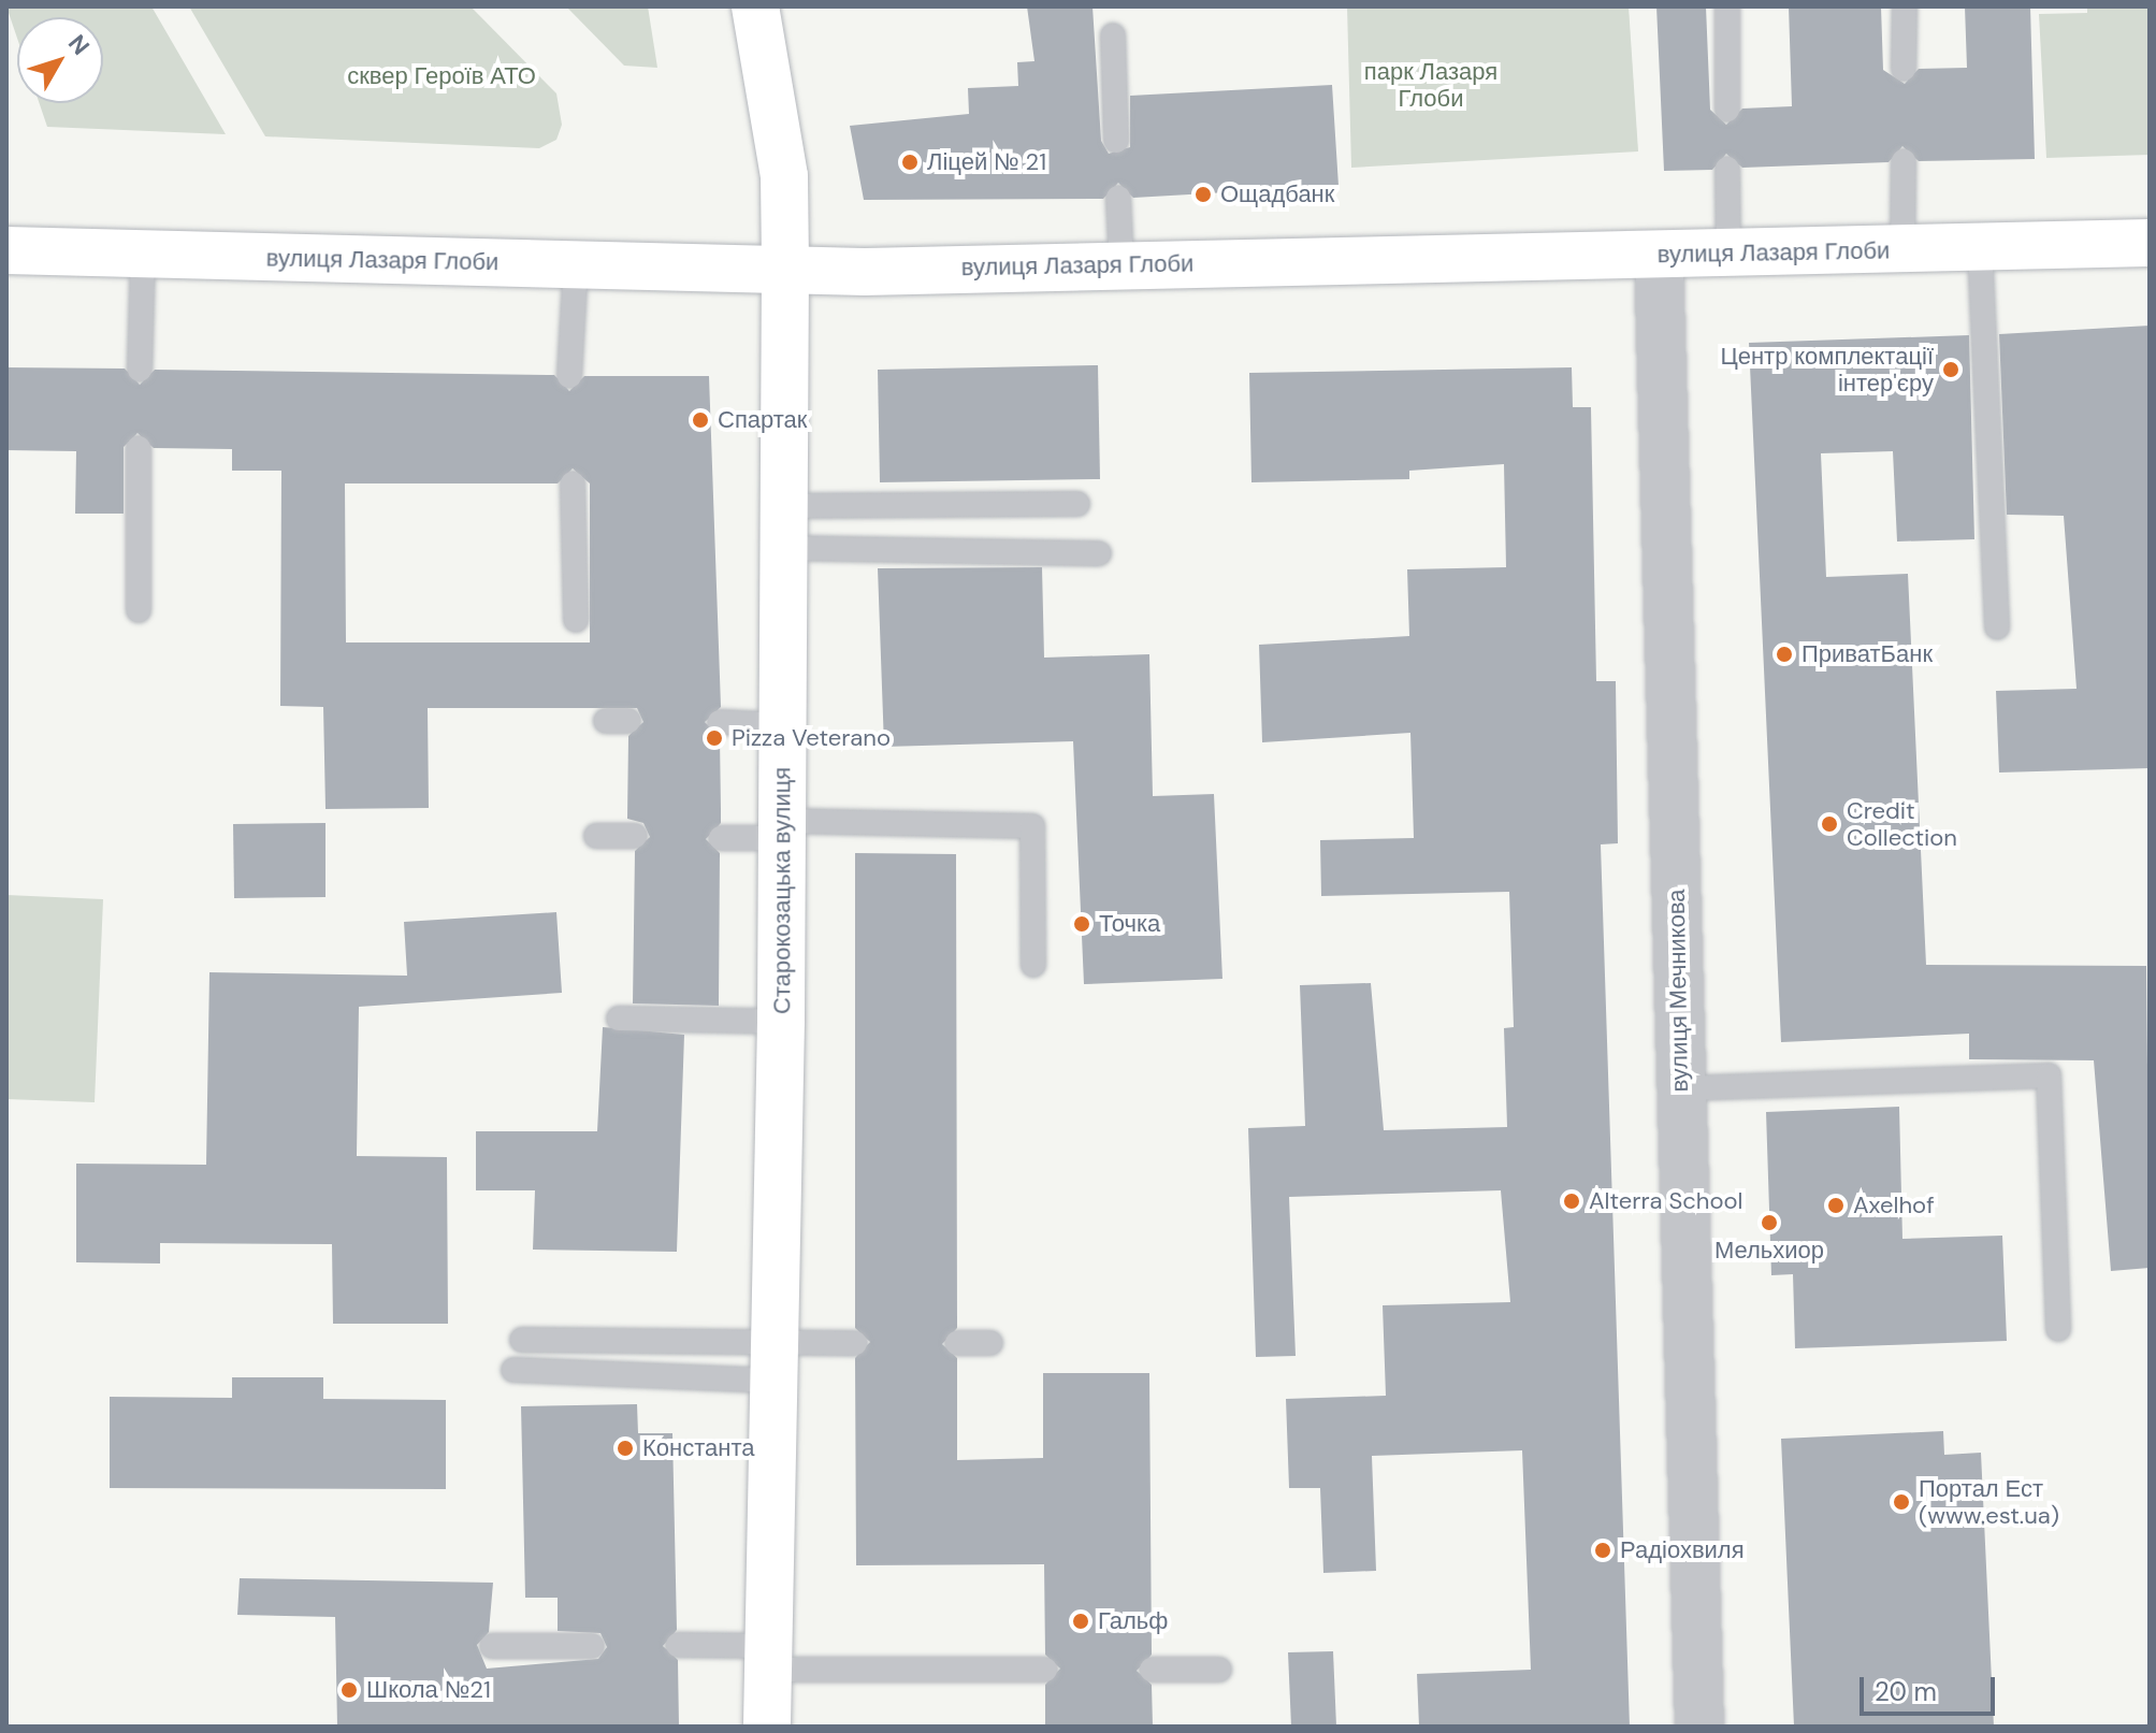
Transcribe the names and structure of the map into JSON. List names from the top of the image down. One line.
{"streets":{"main road":["вулиця Лазаря Глоби","Старокозацька вулиця"],"street":["вулиця Мечникова"]},"crossings":[["вулиця Лазаря Глоби","Старокозацька вулиця"],["вулиця Лазаря Глоби","вулиця Мечникова"]],"parks":["парк Лазаря Глоби","сквер Героїв АТО"],"places":["Ліцей № 21","Ощадбанк","Центр комплектації інтер'єру","Спартак","ПриватБанк","Pizza Veterano","Credit Collection","Точка","Alterra School","Axelhof","Мельхиор","Константа","Портал Ест (www.est.ua)","Радіохвиля","Гальф","Школа №21"],"scale_bar":"20 m","north":"top right"}
